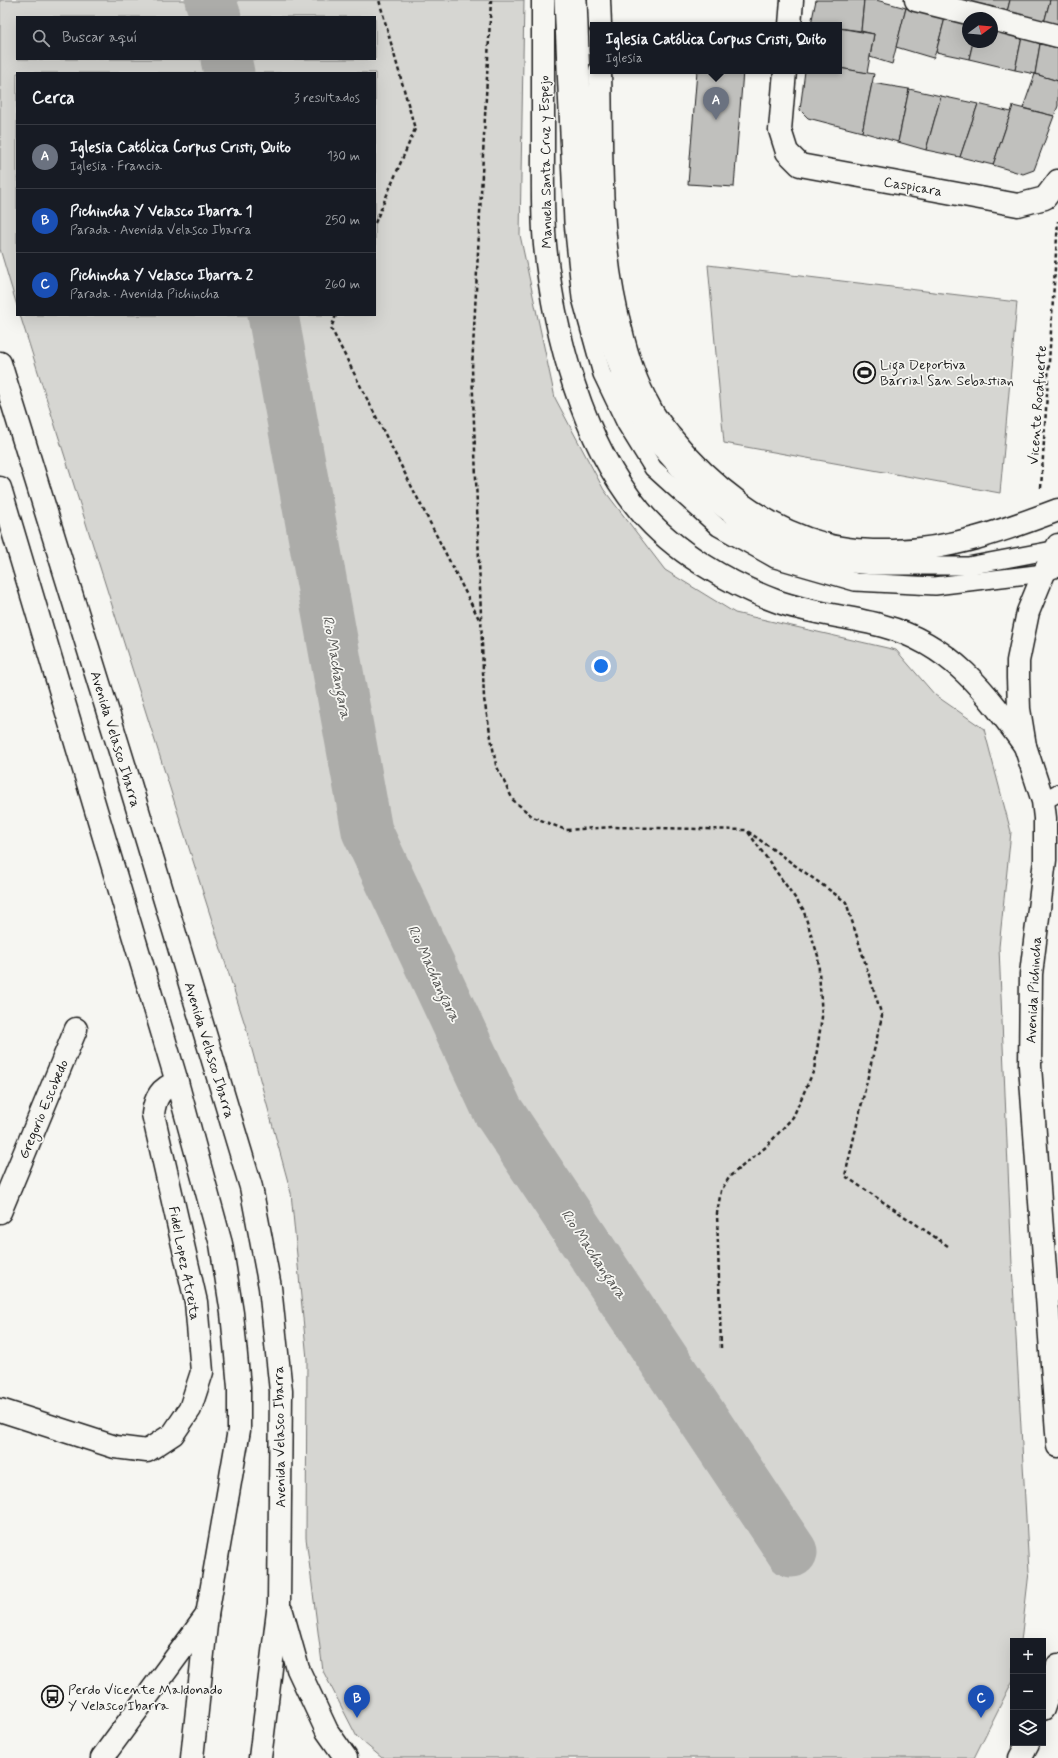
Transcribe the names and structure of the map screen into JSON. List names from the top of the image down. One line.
{"streets":{"main road":["Manuela Santa Cruz y Espejo","Caspicara","Avenida Velasco Ibarra","Avenida Pichincha","Gregorio Escobedo","Fidel Lopez Atreita"],"path":["Vicente Rocafuerte"]},"crossings":[["Manuela Santa Cruz y Espejo","Avenida Pichincha"]],"water":["Rio Machangara"],"places":{"sports":["Liga Deportiva Barrial San Sebastian"],"bus stop":["Perdo Vicente Maldonado Y Velasco Ibarra"]},"north":"right","page":{"search":"Buscar aquí","popup":["Iglesia Católica Corpus Cristi, Quito","Iglesia"],"heading":["Cerca","3 resultados"],"pins":["A","B","C"],"list":[{"mark":"A","name":"Iglesia Católica Corpus Cristi, Quito","note":"Iglesia · Francia","value":"130 m"},{"mark":"B","name":"Pichincha Y Velasco Ibarra 1","note":"Parada · Avenida Velasco Ibarra","value":"250 m"},{"mark":"C","name":"Pichincha Y Velasco Ibarra 2","note":"Parada · Avenida Pichincha","value":"260 m"}],"map_buttons":["+","−"]}}
